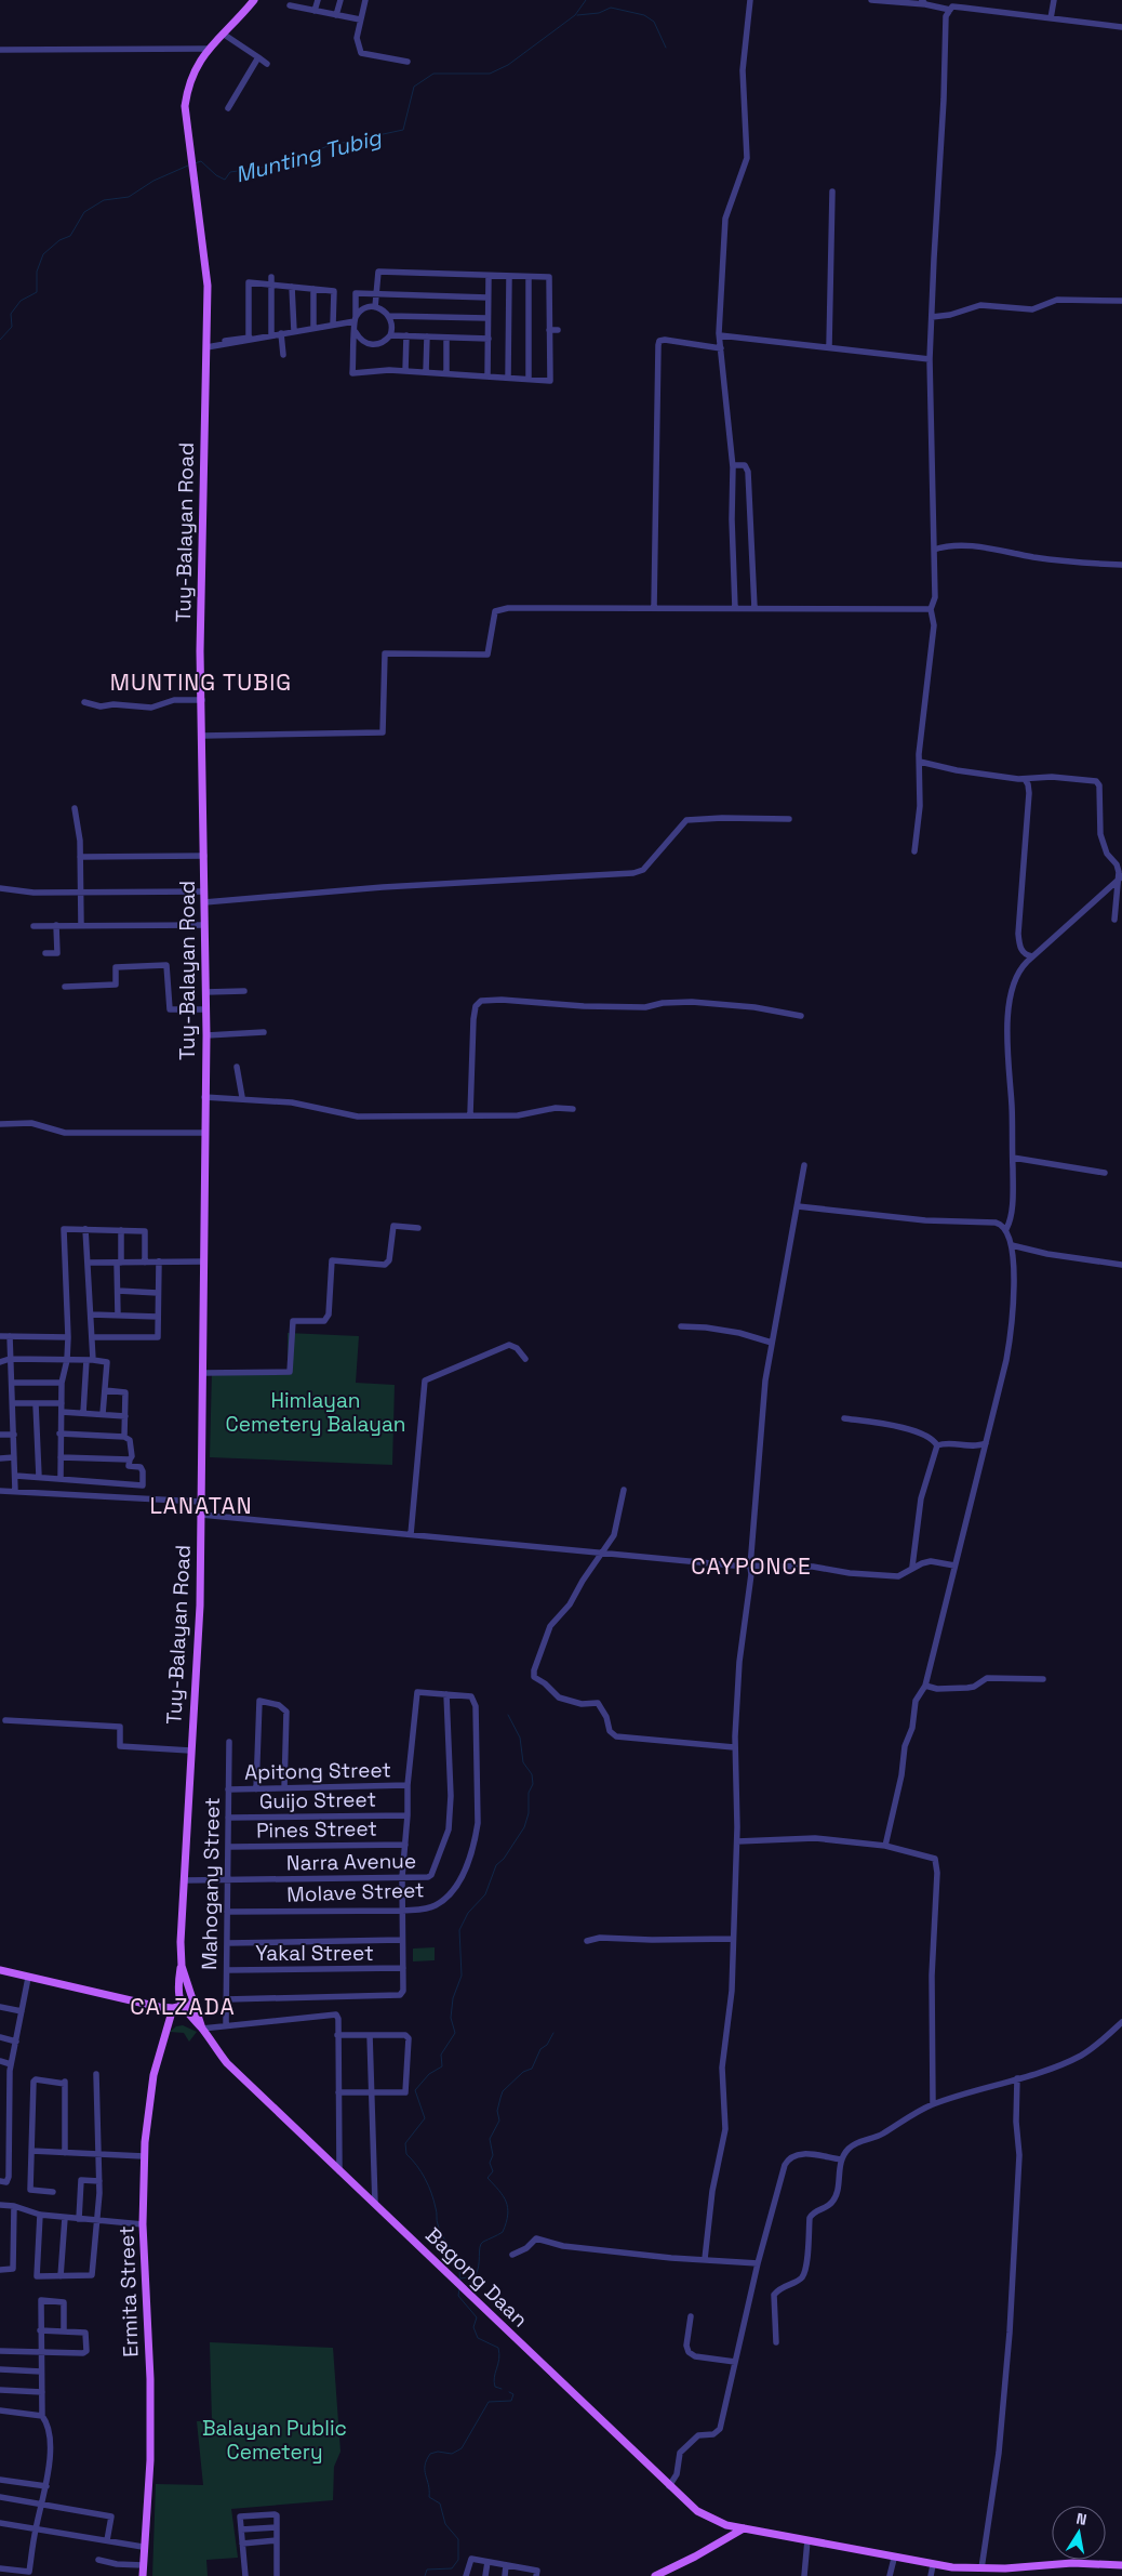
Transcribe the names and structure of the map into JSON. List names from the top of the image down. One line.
{"streets":{"main road":["Tuy-Balayan Road","Bagong Daan","Ermita Street"],"street":["Apitong Street","Guijo Street","Pines Street","Narra Avenue","Mahogany Street","Molave Street","Yakal Street"]},"crossings":[["Tuy-Balayan Road","Narra Avenue"],["Tuy-Balayan Road","Bagong Daan"],["Apitong Street","Mahogany Street"],["Apitong Street","Molave Street"],["Guijo Street","Mahogany Street"],["Pines Street","Mahogany Street"],["Narra Avenue","Mahogany Street"],["Narra Avenue","Molave Street"],["Mahogany Street","Molave Street"],["Mahogany Street","Yakal Street"]],"districts":["MUNTING TUBIG","LANATAN","CAYPONCE","CALZADA"],"water":["Munting Tubig"],"parks":["Himlayan Cemetery Balayan","Balayan Public Cemetery"],"north":"top"}
